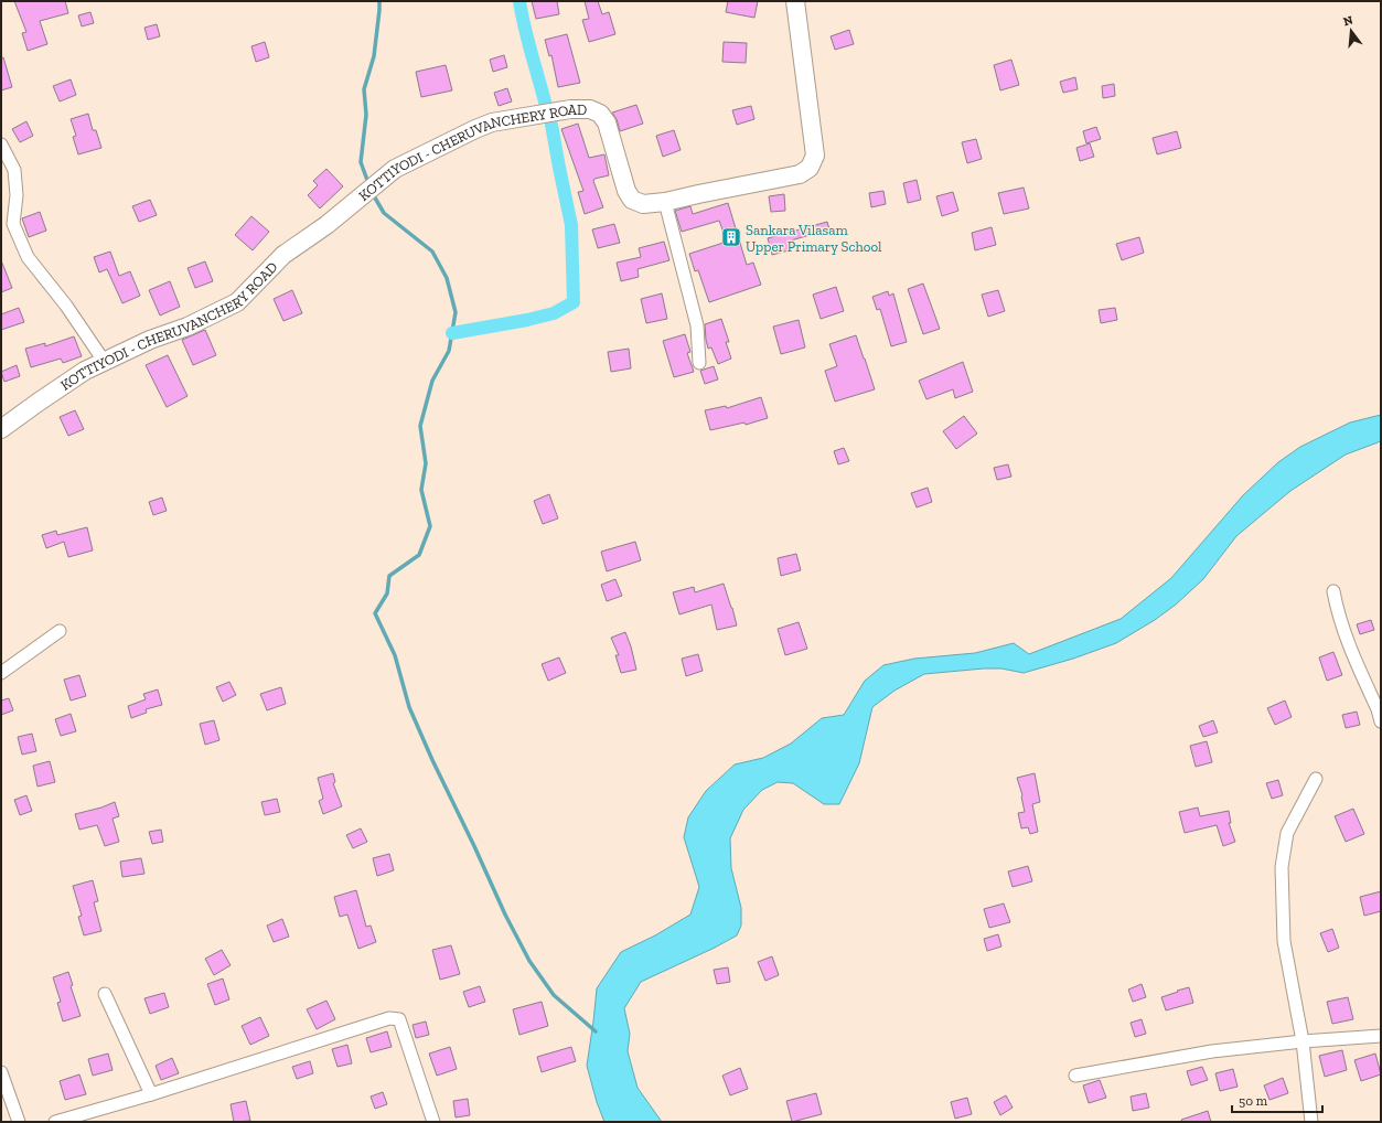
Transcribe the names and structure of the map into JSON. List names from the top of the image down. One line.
{"streets":{"main road":["KOTTIYODI - CHERUVANCHERY ROAD"]},"places":{"building":["Sankara Vilasam Upper Primary School"]},"scale_bar":"50 m","north":"top"}
